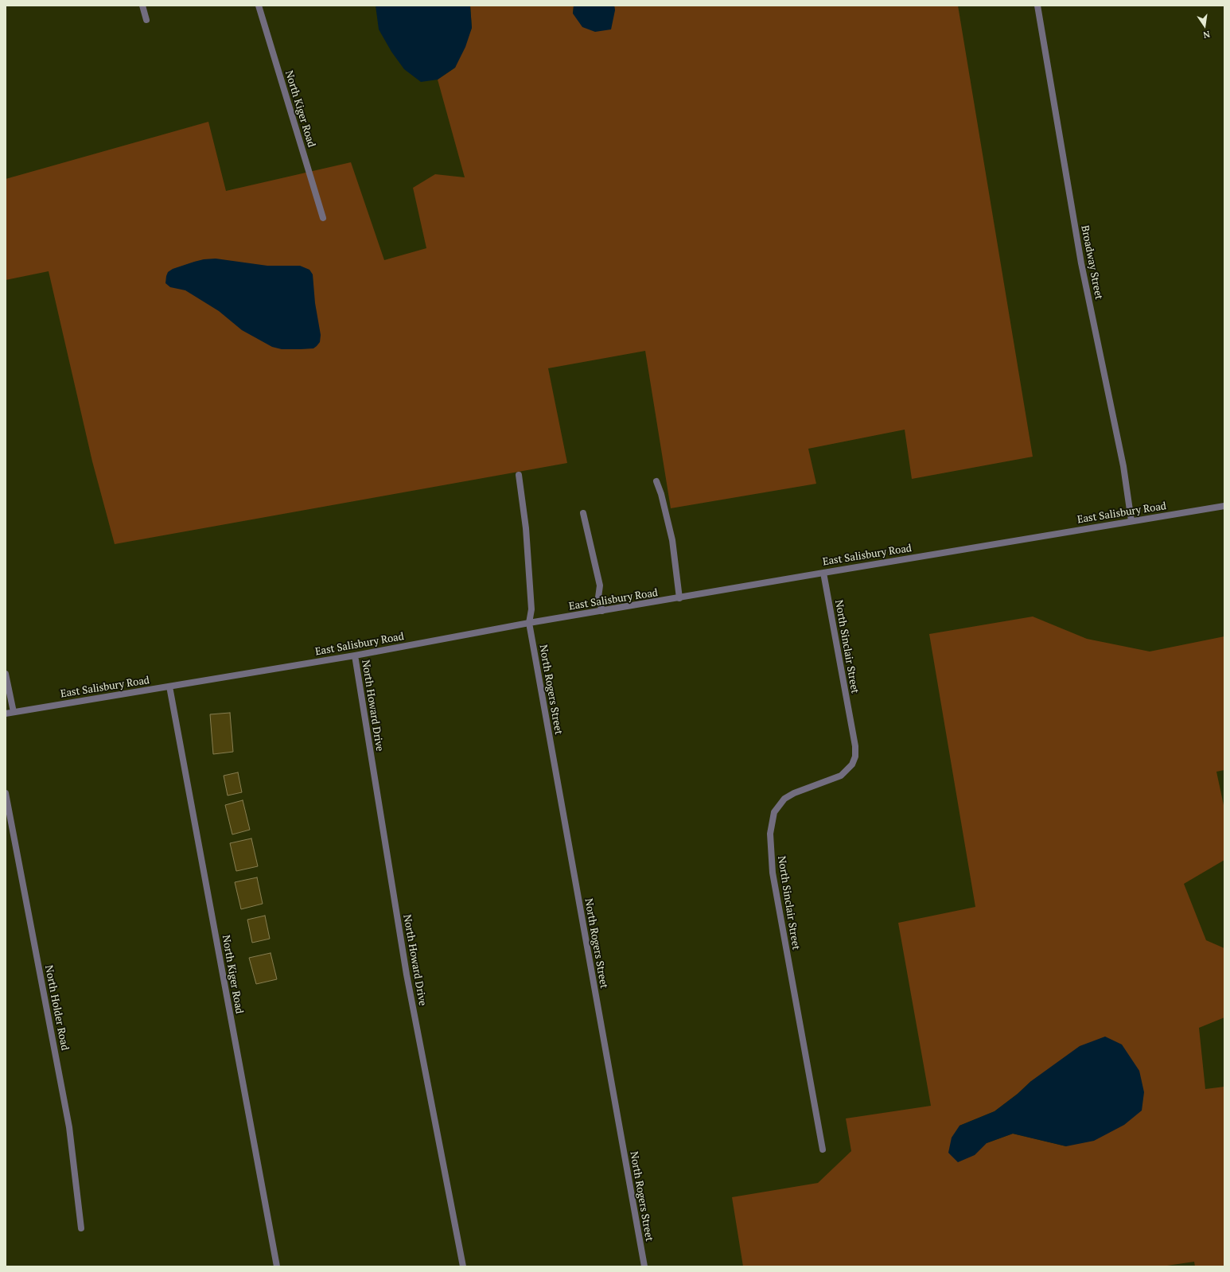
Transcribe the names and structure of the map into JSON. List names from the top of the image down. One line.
{"streets":{"street":["North Kiger Road","Broadway Street","East Salisbury Road","North Sinclair Street","North Rogers Street","North Howard Drive","North Holder Road"]},"crossings":[["North Kiger Road","East Salisbury Road"],["Broadway Street","East Salisbury Road"],["East Salisbury Road","North Sinclair Street"],["East Salisbury Road","North Rogers Street"],["East Salisbury Road","North Howard Drive"]],"north":"bottom"}
